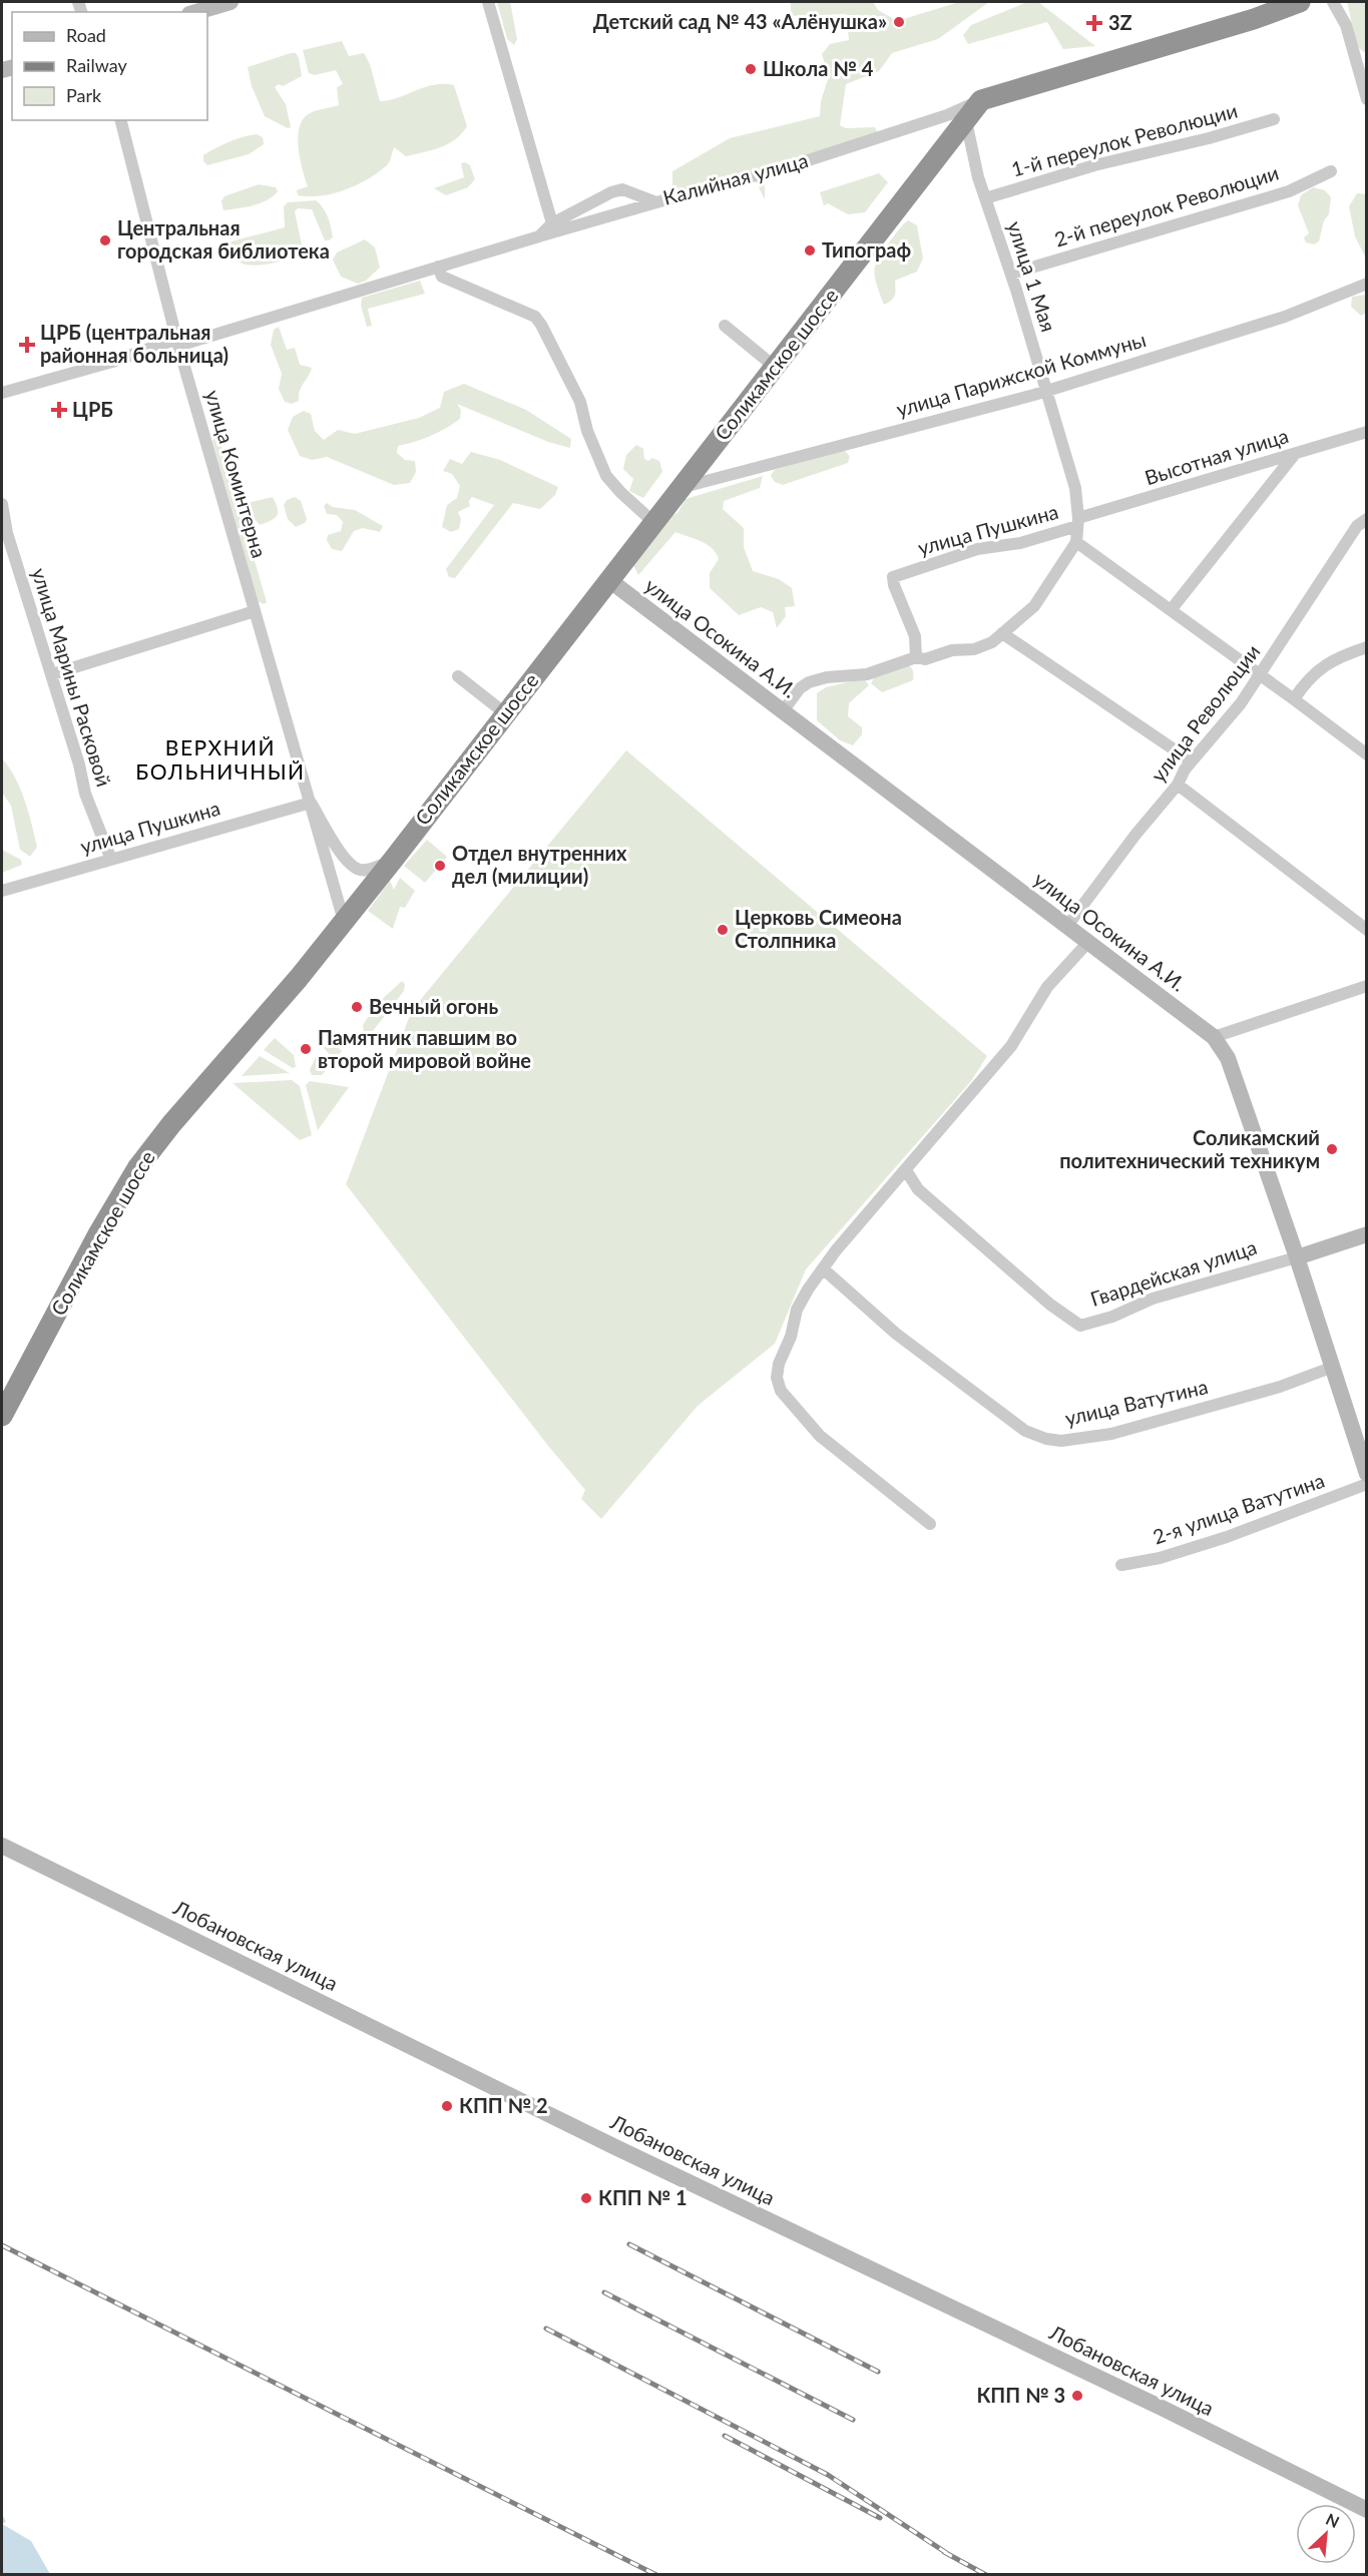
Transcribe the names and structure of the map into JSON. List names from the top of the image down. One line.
{"streets":{"highway":["Калийная улица","Соликамское шоссе"],"street":["1-й переулок Революции","2-й переулок Революции","улица 1 Мая","улица Парижской Коммуны","Высотная улица","улица Коминтерна","улица Пушкина","улица Осокина А.И.","улица Марины Расковой","улица Революции","Гвардейская улица","улица Ватутина","2-я улица Ватутина","Лобановская улица"]},"crossings":[["1-й переулок Революции","улица 1 Мая"],["Калийная улица","Соликамское шоссе"],["Калийная улица","улица Коминтерна"],["2-й переулок Революции","улица 1 Мая"],["улица 1 Мая","Соликамское шоссе"],["улица 1 Мая","улица Парижской Коммуны"],["улица 1 Мая","Высотная улица"],["улица 1 Мая","улица Пушкина"],["Соликамское шоссе","улица Парижской Коммуны"],["Соликамское шоссе","улица Коминтерна"],["Соликамское шоссе","улица Осокина А.И."],["Высотная улица","улица Пушкина"],["улица Коминтерна","улица Пушкина"],["улица Пушкина","улица Марины Расковой"],["улица Осокина А.И.","улица Революции"],["улица Осокина А.И.","Гвардейская улица"],["улица Осокина А.И.","улица Ватутина"]],"districts":["ВЕРХНИЙ БОЛЬНИЧНЫЙ"],"places":{"other":["Детский сад № 43 «Алёнушка»","Школа № 4","Центральная городская библиотека","Типограф","Отдел внутренних дел (милиции)","Церковь Симеона Столпника","Вечный огонь","Памятник павшим во второй мировой войне","Соликамский политехнический техникум","КПП № 2","КПП № 1","КПП № 3"],"health":["3Z","ЦРБ (центральная районная больница)","ЦРБ"]},"legend":["Road","Railway","Park"],"north":"top right"}
